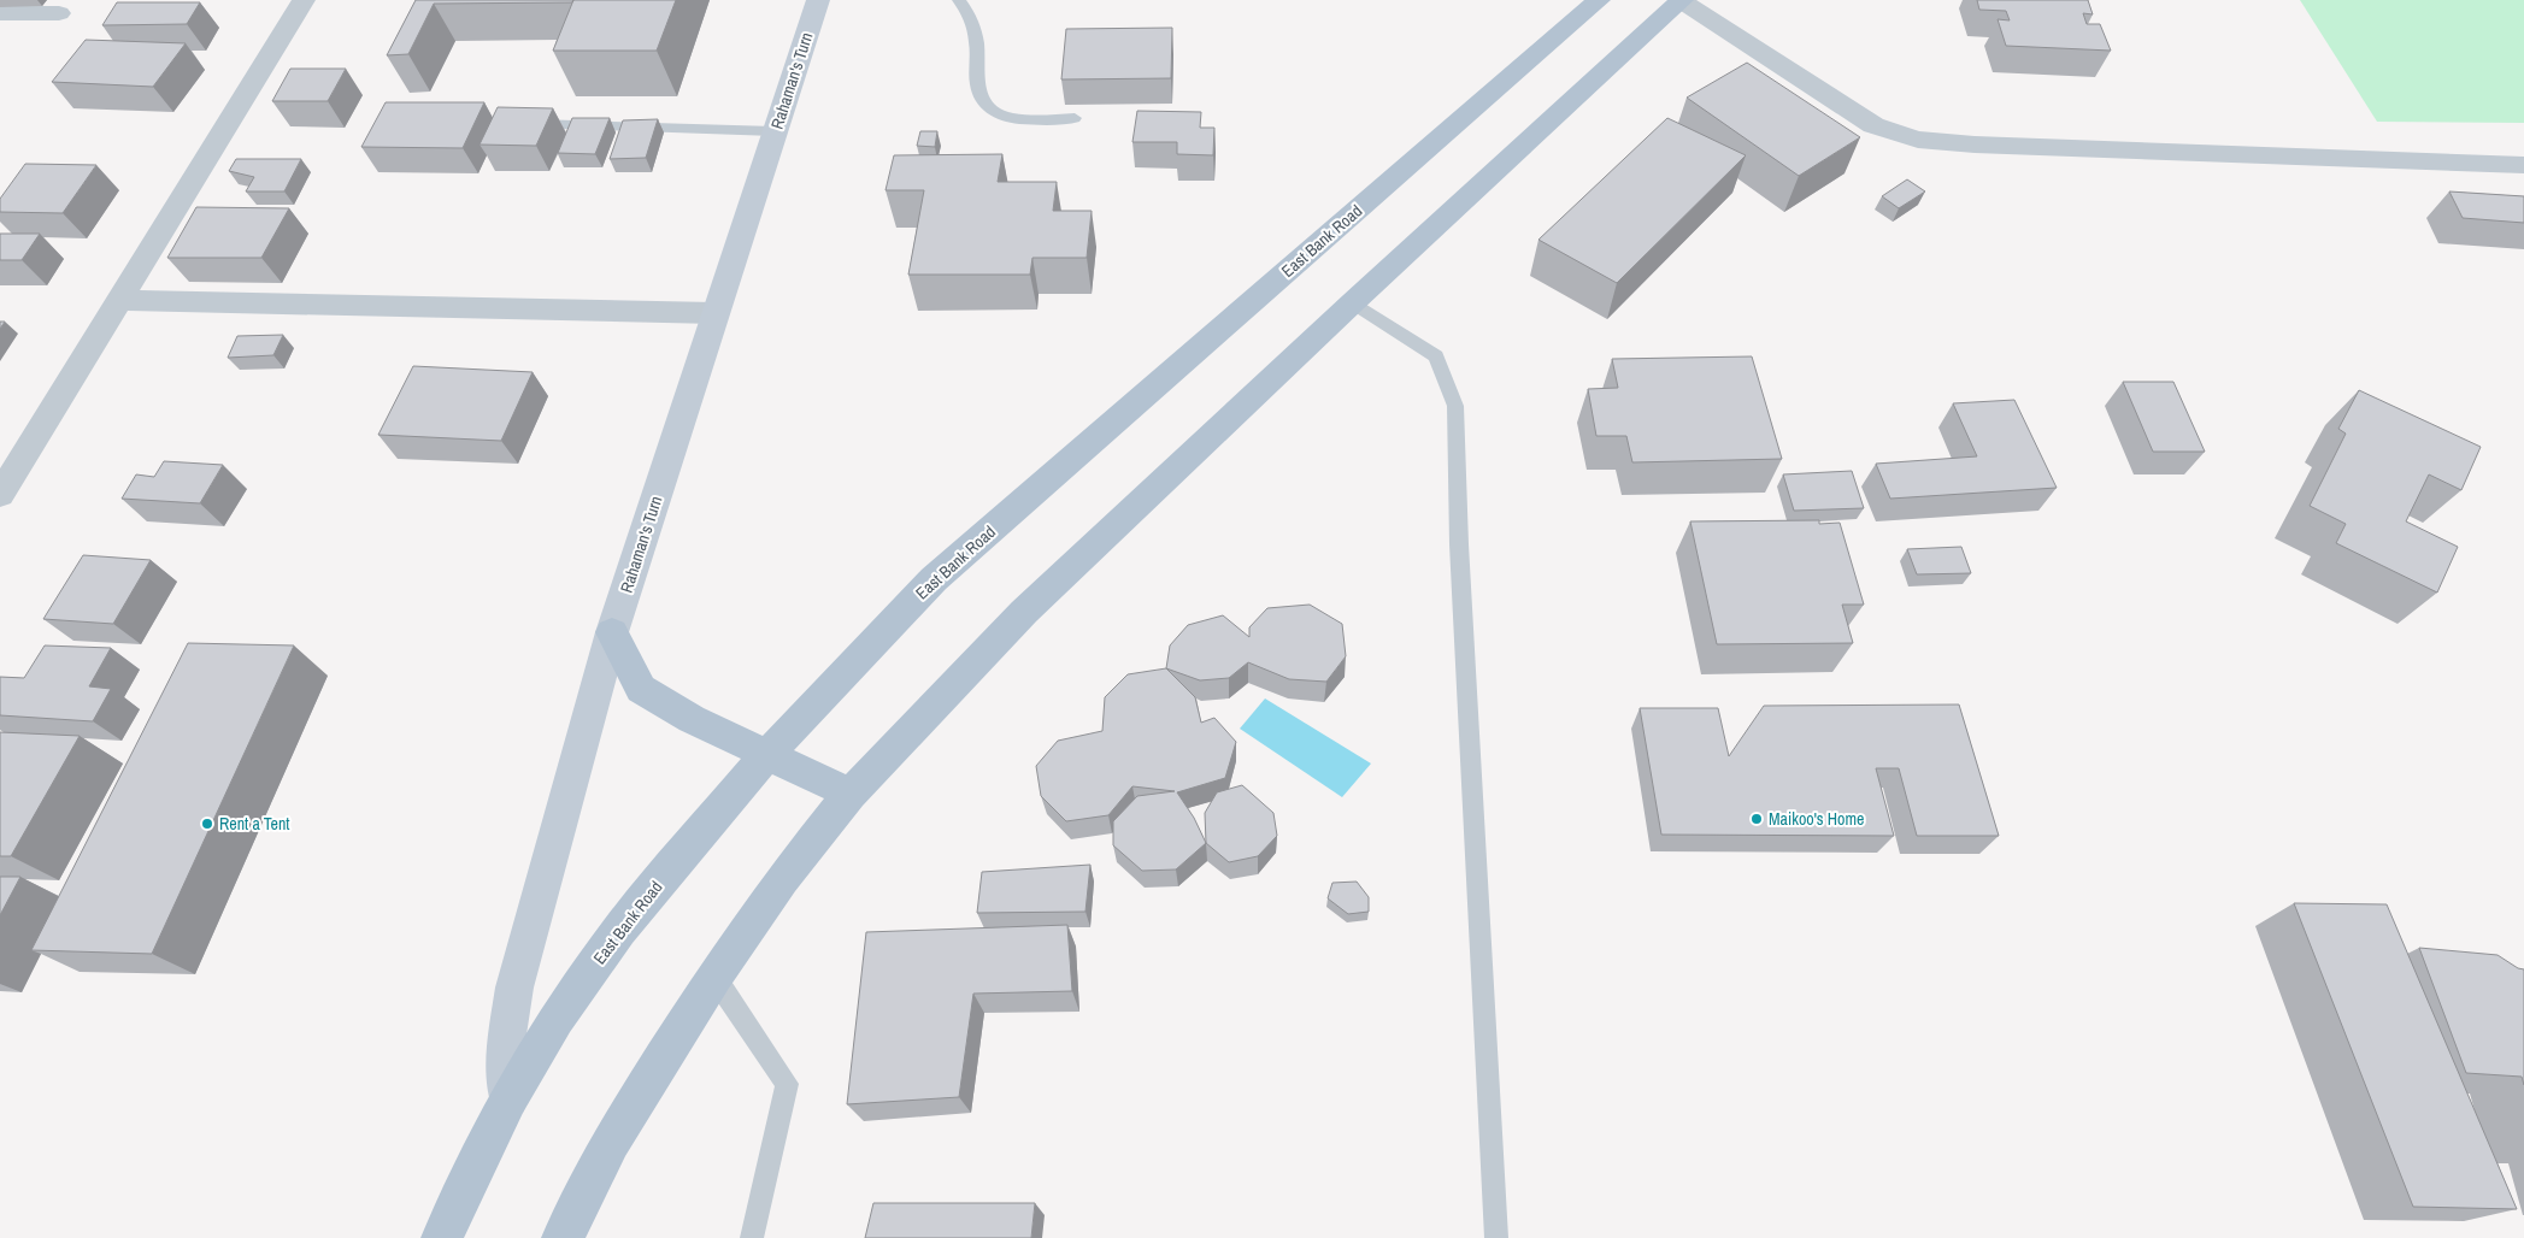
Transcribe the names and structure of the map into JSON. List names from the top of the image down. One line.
{"streets":{"main road":["Rahaman's Turn","East Bank Road"]},"crossings":[["Rahaman's Turn","East Bank Road"]],"places":["Maikoo's Home","Rent a Tent"]}
